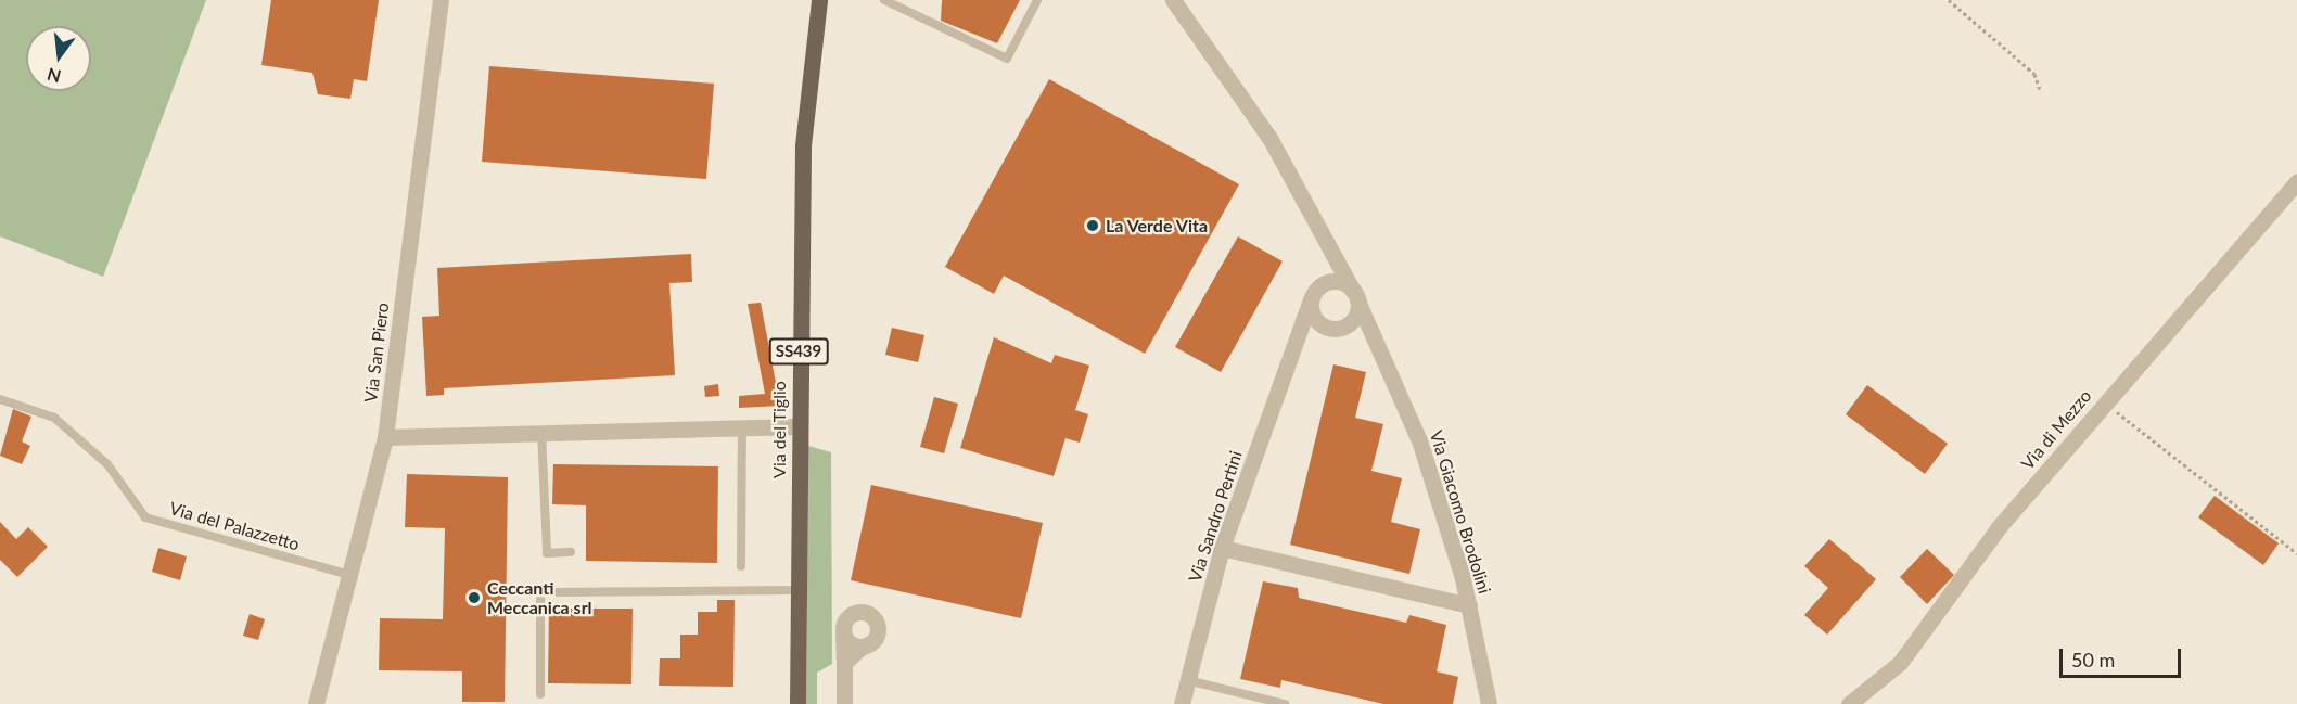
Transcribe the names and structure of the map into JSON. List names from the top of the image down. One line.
{"streets":{"main road":["SS439","Via del Tiglio"],"street":["Via San Piero","Via di Mezzo","Via Giacomo Brodolini","Via Sandro Pertini"],"lane":["Via del Palazzetto"]},"crossings":[["Via San Piero","Via del Palazzetto"],["Via Giacomo Brodolini","Via Sandro Pertini"]],"places":["La Verde Vita","Ceccanti Meccanica srl"],"scale_bar":"50 m","north":"bottom"}
